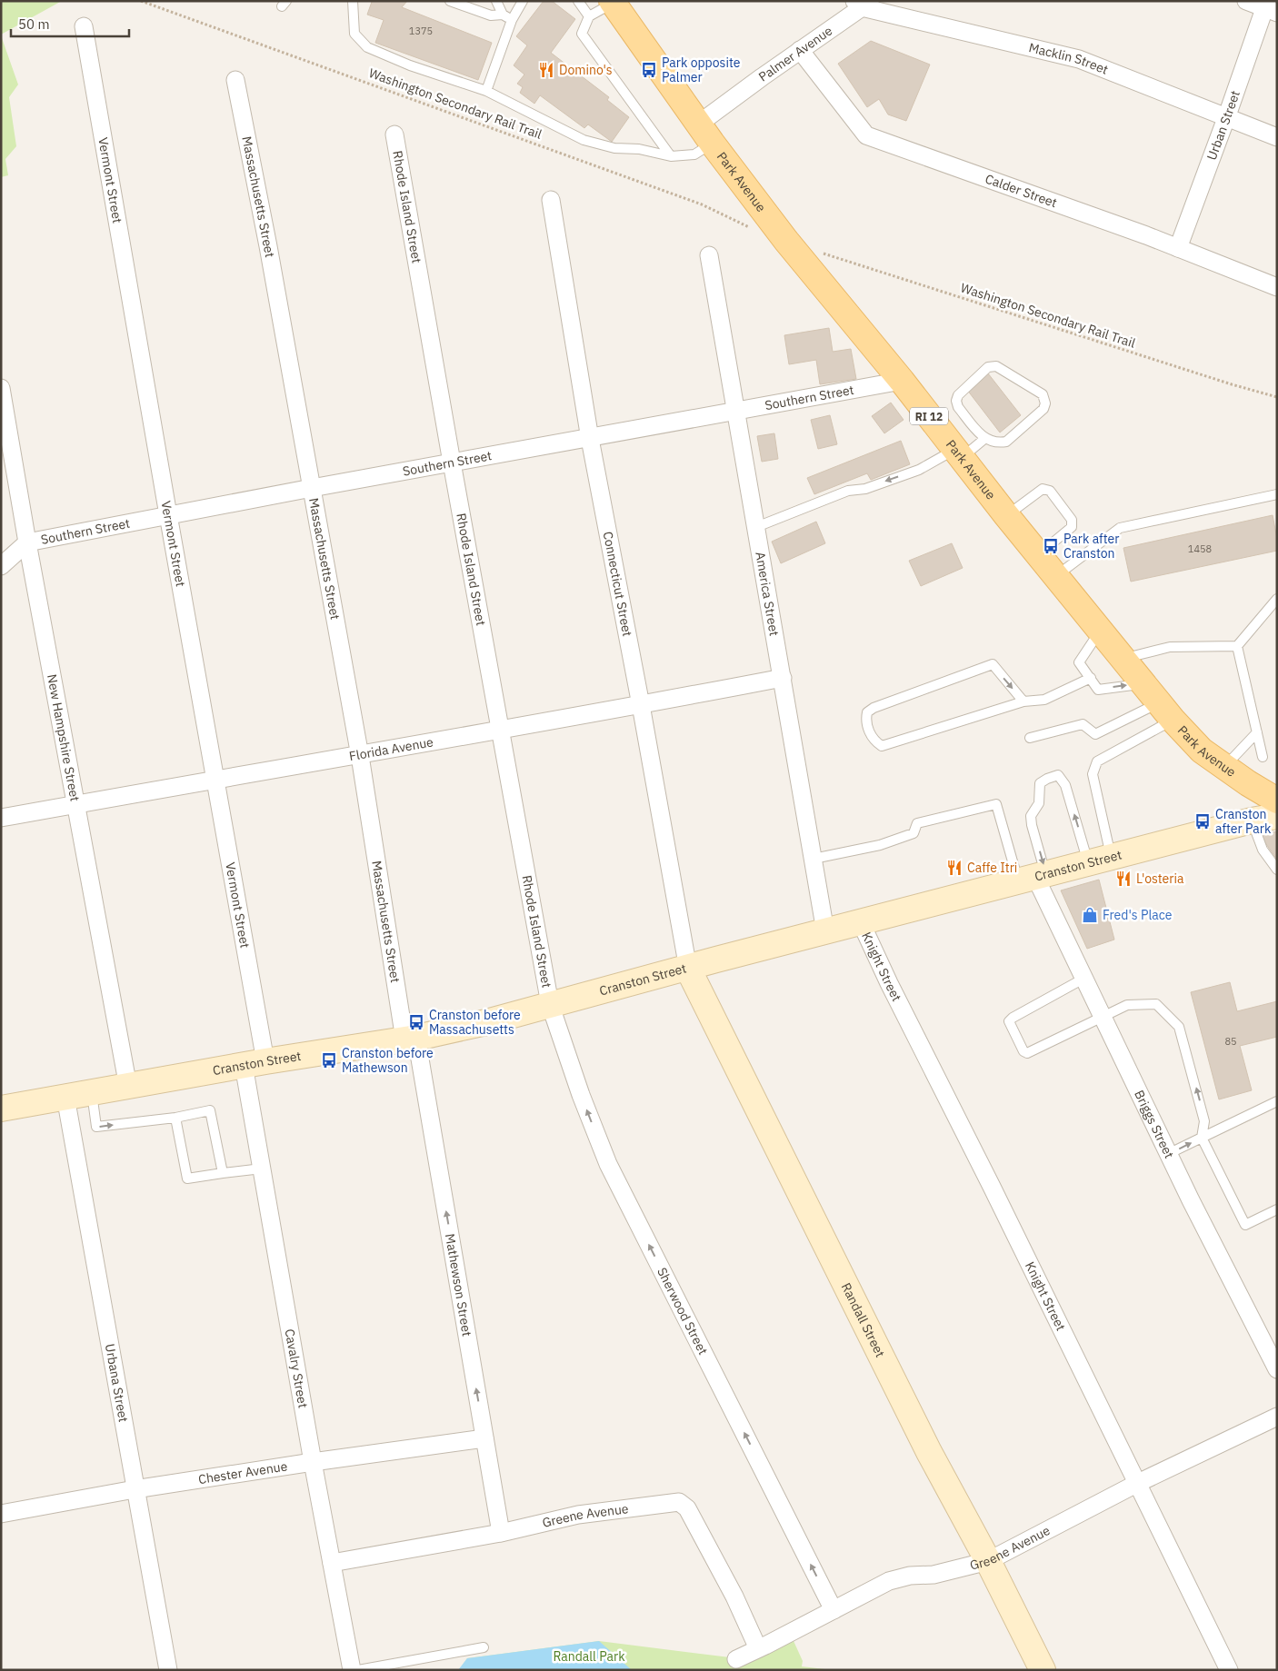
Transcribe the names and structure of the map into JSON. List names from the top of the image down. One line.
{"streets":{"main road":["Park Avenue","RI 12","Cranston Street","Randall Street"],"street":["Palmer Avenue","Macklin Street","Urban Street","Vermont Street","Calder Street","Massachusetts Street","Rhode Island Street","Southern Street","Connecticut Street","America Street","New Hampshire Street","Florida Avenue","Knight Street","Briggs Street","Mathewson Street","Sherwood Street","Cavalry Street","Urbana Street","Chester Avenue","Greene Avenue"],"path":["Washington Secondary Rail Trail"]},"crossings":[["Palmer Avenue","Macklin Street"],["Palmer Avenue","Park Avenue"],["Palmer Avenue","Calder Street"],["Macklin Street","Urban Street"],["Urban Street","Calder Street"],["Vermont Street","Southern Street"],["Vermont Street","Florida Avenue"],["Vermont Street","Cranston Street"],["Vermont Street","Cavalry Street"],["Park Avenue","Southern Street"],["Massachusetts Street","Southern Street"],["Massachusetts Street","Florida Avenue"],["Massachusetts Street","Cranston Street"],["Massachusetts Street","Mathewson Street"],["Rhode Island Street","Southern Street"],["Rhode Island Street","Florida Avenue"],["Rhode Island Street","Cranston Street"],["Rhode Island Street","Sherwood Street"],["Southern Street","Connecticut Street"],["Southern Street","America Street"],["Southern Street","New Hampshire Street"],["Connecticut Street","Florida Avenue"],["Connecticut Street","Cranston Street"],["Connecticut Street","Randall Street"],["America Street","Florida Avenue"],["America Street","Cranston Street"],["New Hampshire Street","Florida Avenue"],["New Hampshire Street","Cranston Street"],["Cranston Street","Knight Street"],["Cranston Street","Briggs Street"],["Cranston Street","Mathewson Street"],["Cranston Street","Sherwood Street"],["Cranston Street","Randall Street"],["Cranston Street","Cavalry Street"],["Cranston Street","Urbana Street"],["Knight Street","Greene Avenue"],["Mathewson Street","Chester Avenue"],["Mathewson Street","Greene Avenue"],["Sherwood Street","Greene Avenue"],["Randall Street","Greene Avenue"],["Cavalry Street","Chester Avenue"],["Cavalry Street","Greene Avenue"],["Urbana Street","Chester Avenue"]],"one_way":["Mathewson Street","Sherwood Street"],"parks":["Randall Park"],"places":{"restaurant":["Domino's","Caffe Itri","L'osteria"],"bus stop":["Park opposite Palmer","Park after Cranston","Cranston after Park","Cranston before Massachusetts","Cranston before Mathewson"],"shop":["Fred's Place"]},"house_numbers":["1375","1458","85"],"scale_bar":"50 m"}
